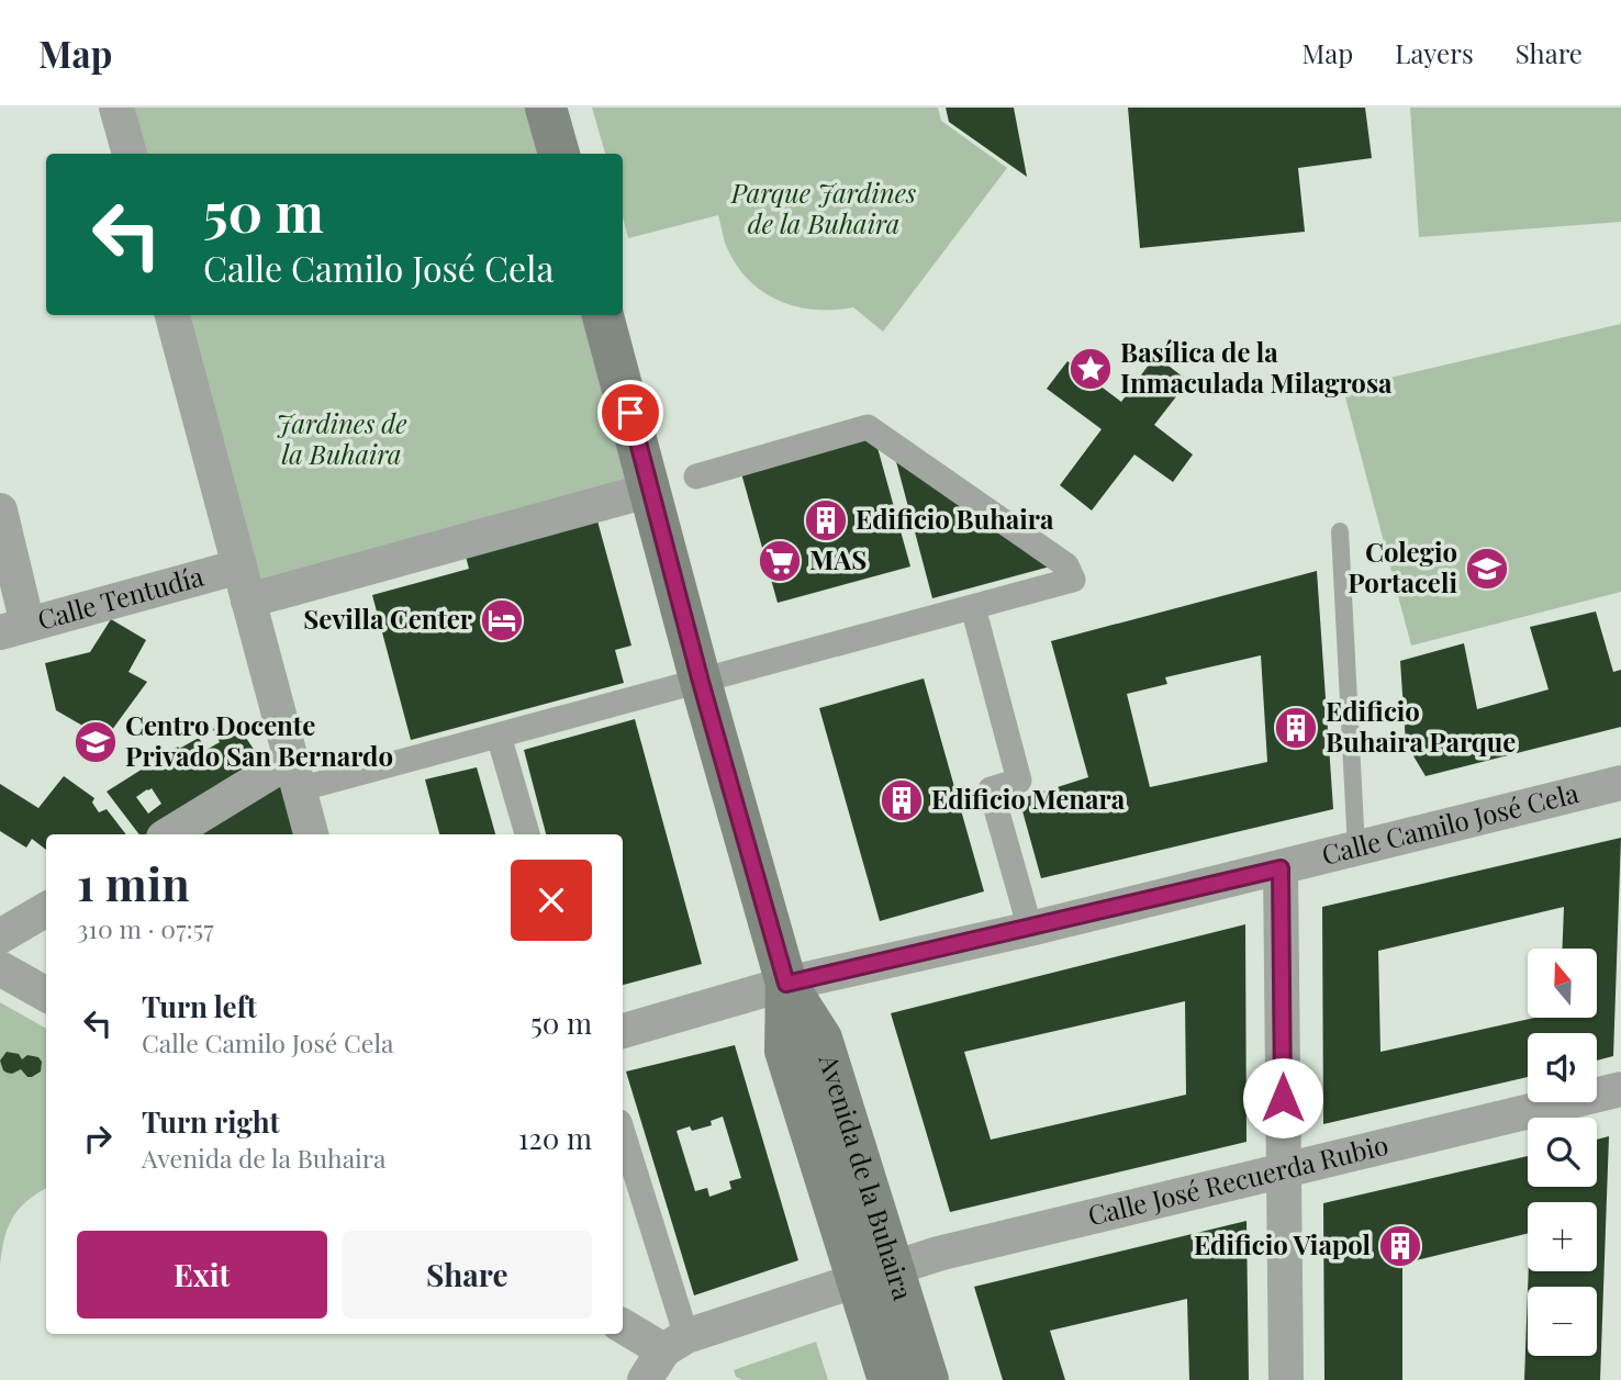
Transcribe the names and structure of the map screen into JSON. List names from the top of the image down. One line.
{"streets":{"main road":["Avenida de la Buhaira"],"street":["Calle Tentudía","Calle Camilo José Cela","Calle José Recuerda Rubio"]},"crossings":[["Calle Camilo José Cela","Avenida de la Buhaira"],["Avenida de la Buhaira","Calle José Recuerda Rubio"]],"parks":["Parque Jardines de la Buhaira","Jardines de la Buhaira"],"places":{"place":["Basílica de la Inmaculada Milagrosa"],"building":["Edificio Buhaira","Edificio Buhaira Parque","Edificio Menara","Edificio Viapol"],"supermarket":["MAS"],"school or university":["Colegio Portaceli","Centro Docente Privado San Bernardo"],"hotel":["Sevilla Center"]},"north":"top","page":{"header":"Map","nav":["Map","Layers","Share"],"turn":["50 m","Calle Camilo José Cela"],"heading":["1 min","310 m · 07:57"],"map_buttons":["+","−"],"list":[{"name":"Turn left","note":"Calle Camilo José Cela","value":"50 m"},{"name":"Turn right","note":"Avenida de la Buhaira","value":"120 m"}],"buttons":["Exit","Share"]}}
